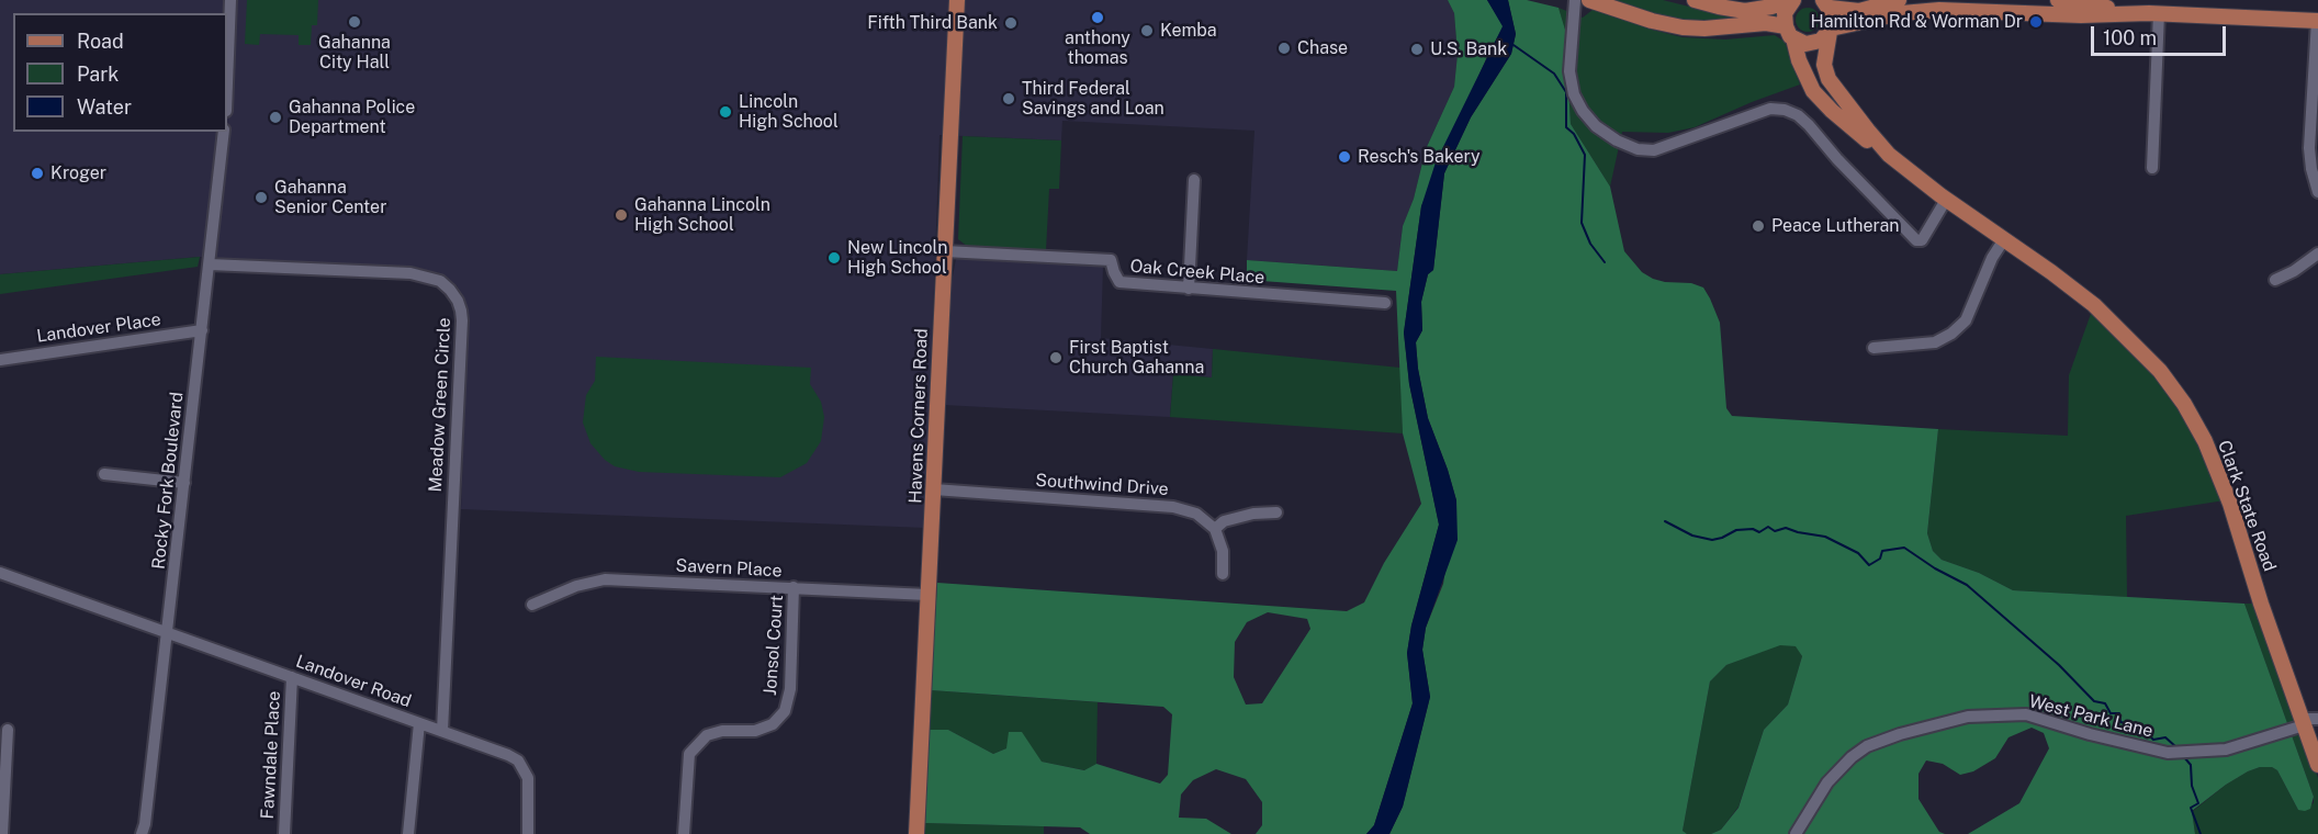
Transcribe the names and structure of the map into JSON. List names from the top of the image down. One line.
{"streets":{"main road":["Havens Corners Road","Clark State Road"],"street":["Oak Creek Place","Landover Place","Meadow Green Circle","Rocky Fork Boulevard","Southwind Drive","Savern Place","Jonsol Court","Landover Road","West Park Lane","Fawndale Place"]},"crossings":[["Oak Creek Place","Havens Corners Road"],["Landover Place","Rocky Fork Boulevard"],["Meadow Green Circle","Rocky Fork Boulevard"],["Meadow Green Circle","Landover Road"],["Havens Corners Road","Southwind Drive"],["Havens Corners Road","Savern Place"],["Rocky Fork Boulevard","Landover Road"],["Clark State Road","West Park Lane"],["Savern Place","Jonsol Court"],["Landover Road","Fawndale Place"]],"places":["anthony thomas","Gahanna City Hall","Hamilton Rd & Worman Dr","Fifth Third Bank","Kemba","Chase","U.S. Bank","Third Federal Savings and Loan","Lincoln High School","Gahanna Police Department","Resch's Bakery","Kroger","Gahanna Senior Center","Gahanna Lincoln High School","Peace Lutheran","New Lincoln High School","First Baptist Church Gahanna"],"legend":["Road","Park","Water"],"scale_bar":"100 m"}
